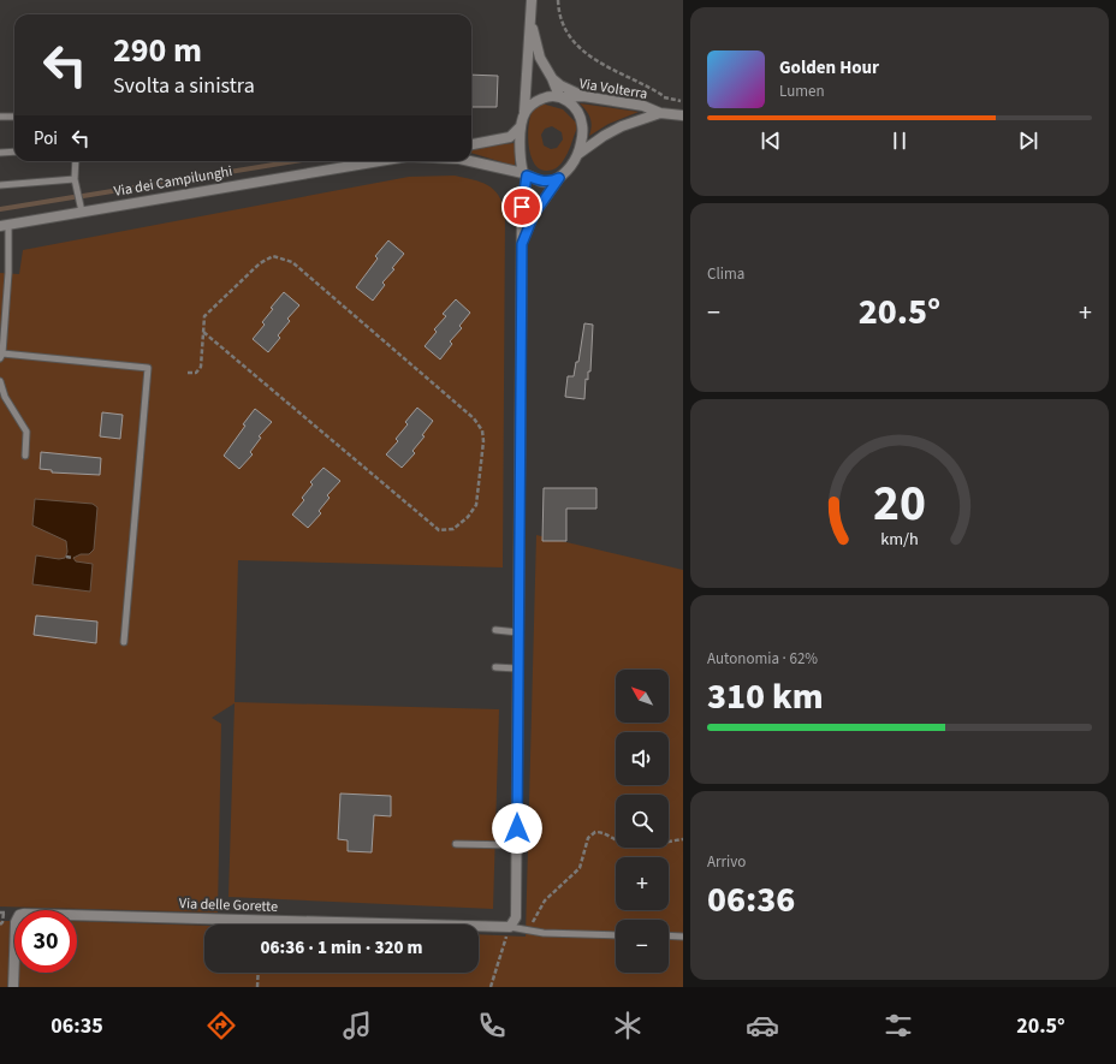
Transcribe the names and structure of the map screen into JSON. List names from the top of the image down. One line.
{"streets":{"street":["Via Volterra","Via dei Campilunghi","Via delle Gorette"]},"crossings":[["Via Volterra","Via dei Campilunghi"]],"north":"top left","page":{"turn":["290 m","Svolta a sinistra"],"song":["Golden Hour","Lumen"],"then":"Poi","tile":["Clima",["Autonomia · 62%","310 km"],["Arrivo","06:36"]],"heat":["−","20.5°","+"],"map_buttons":["+","−"],"limit":"30","trip":"06:36 · 1 min · 320 m","tabs":["06:35","20.5°"],"gauge":["20","km/h"]}}
